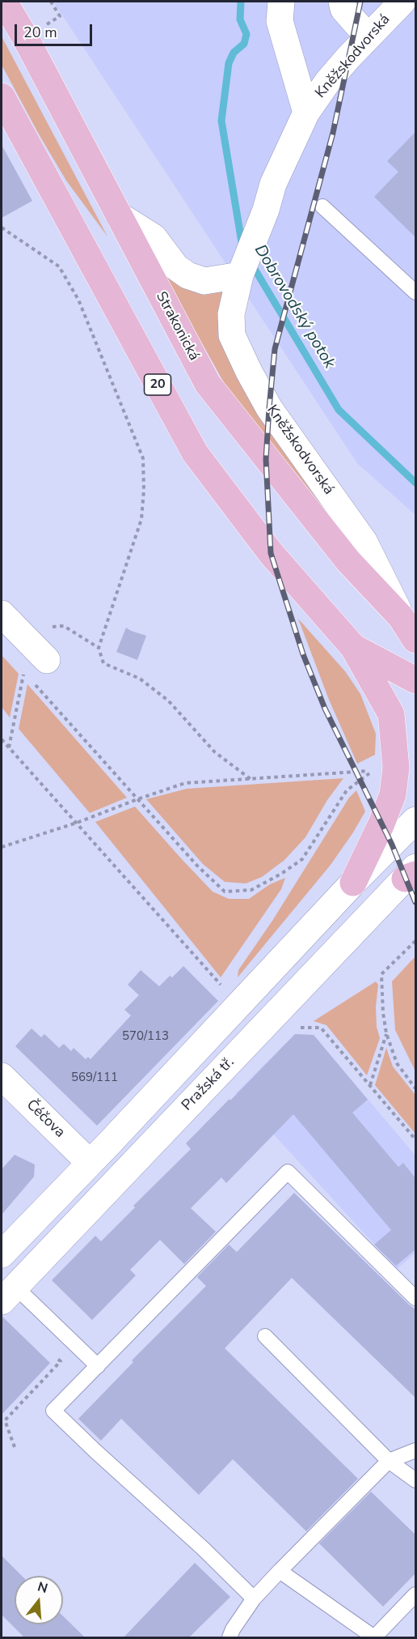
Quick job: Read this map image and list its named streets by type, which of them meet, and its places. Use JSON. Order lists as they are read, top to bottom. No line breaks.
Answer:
{"streets":{"main road":["Strakonická","20"],"street":["Kněžskodvorská","Pražská tř.","Čéčova"]},"crossings":[["Kněžskodvorská","Strakonická"]],"water":["Dobrovodský potok"],"house_numbers":["570/113","569/111"],"scale_bar":"20 m","north":"top"}
